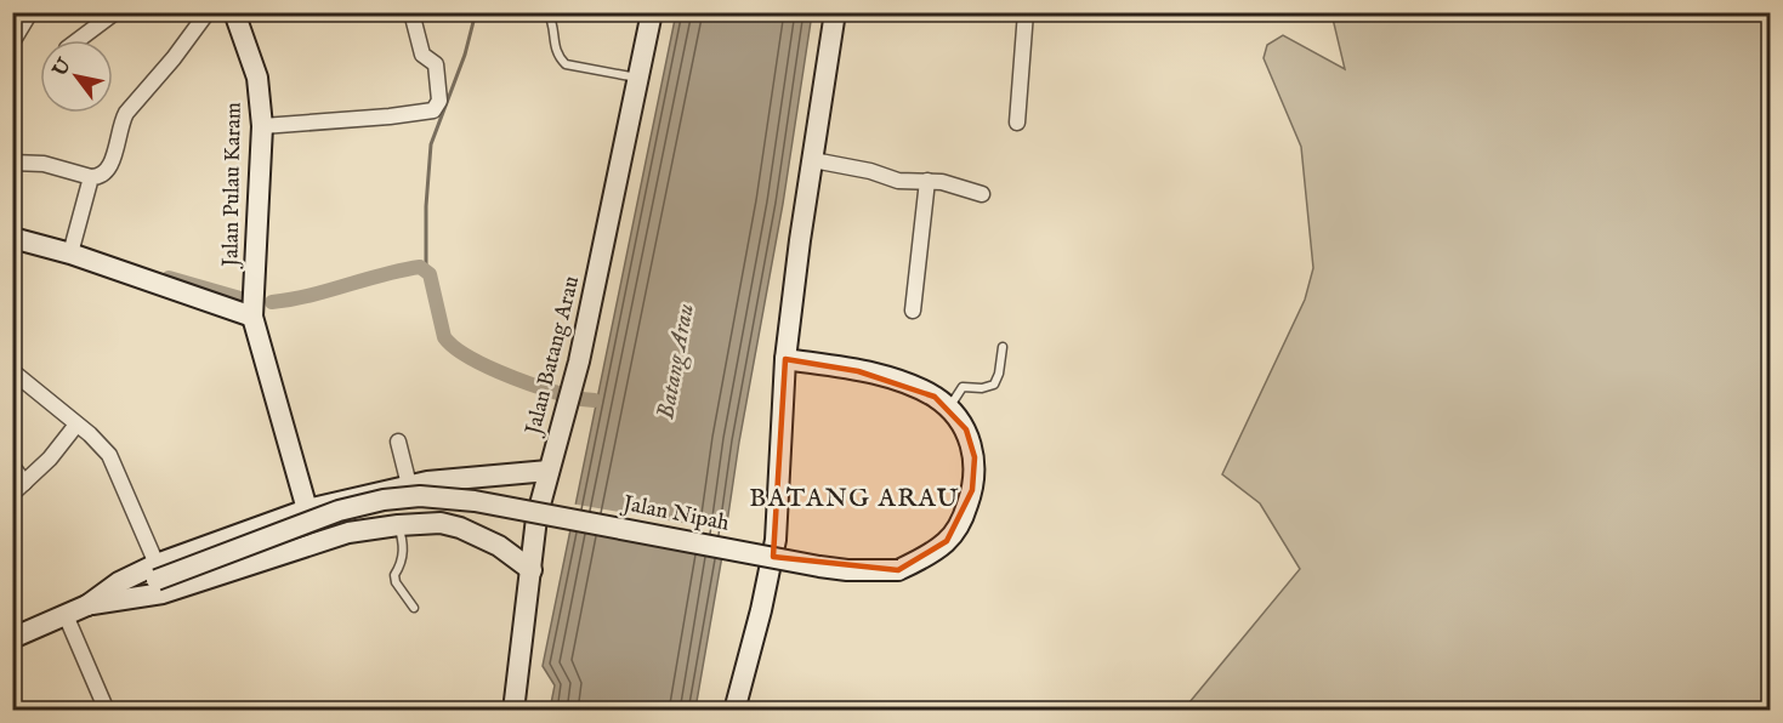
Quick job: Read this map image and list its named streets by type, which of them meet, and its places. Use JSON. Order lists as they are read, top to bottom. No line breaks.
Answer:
{"streets":{"street":["Jalan Pulau Karam","Jalan Batang Arau","Jalan Nipah"]},"crossings":[["Jalan Pulau Karam","Jalan Nipah"],["Jalan Batang Arau","Jalan Nipah"]],"districts":["BATANG ARAU"],"water":["Batang Arau"],"north":"top left"}
